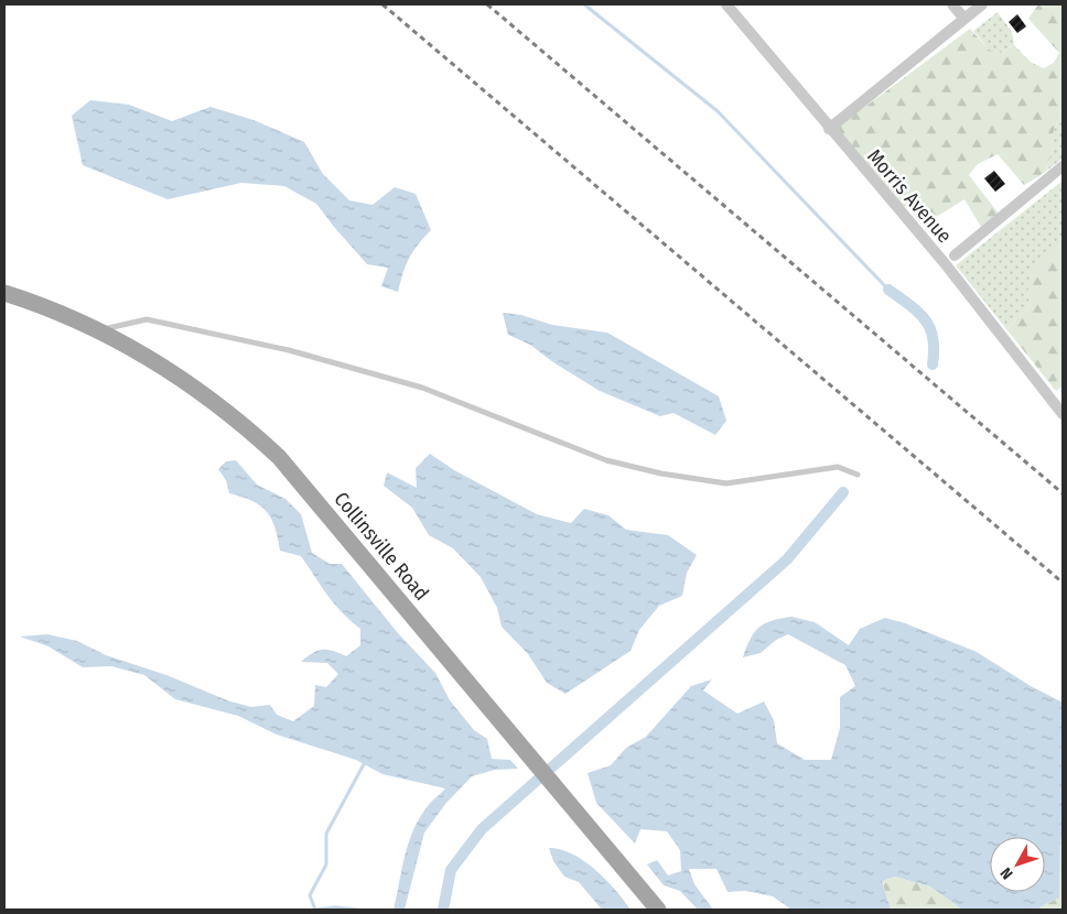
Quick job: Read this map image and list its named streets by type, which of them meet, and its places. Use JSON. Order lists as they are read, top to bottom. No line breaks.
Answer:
{"streets":{"main road":["Collinsville Road"],"street":["Morris Avenue"]},"north":"bottom left"}
